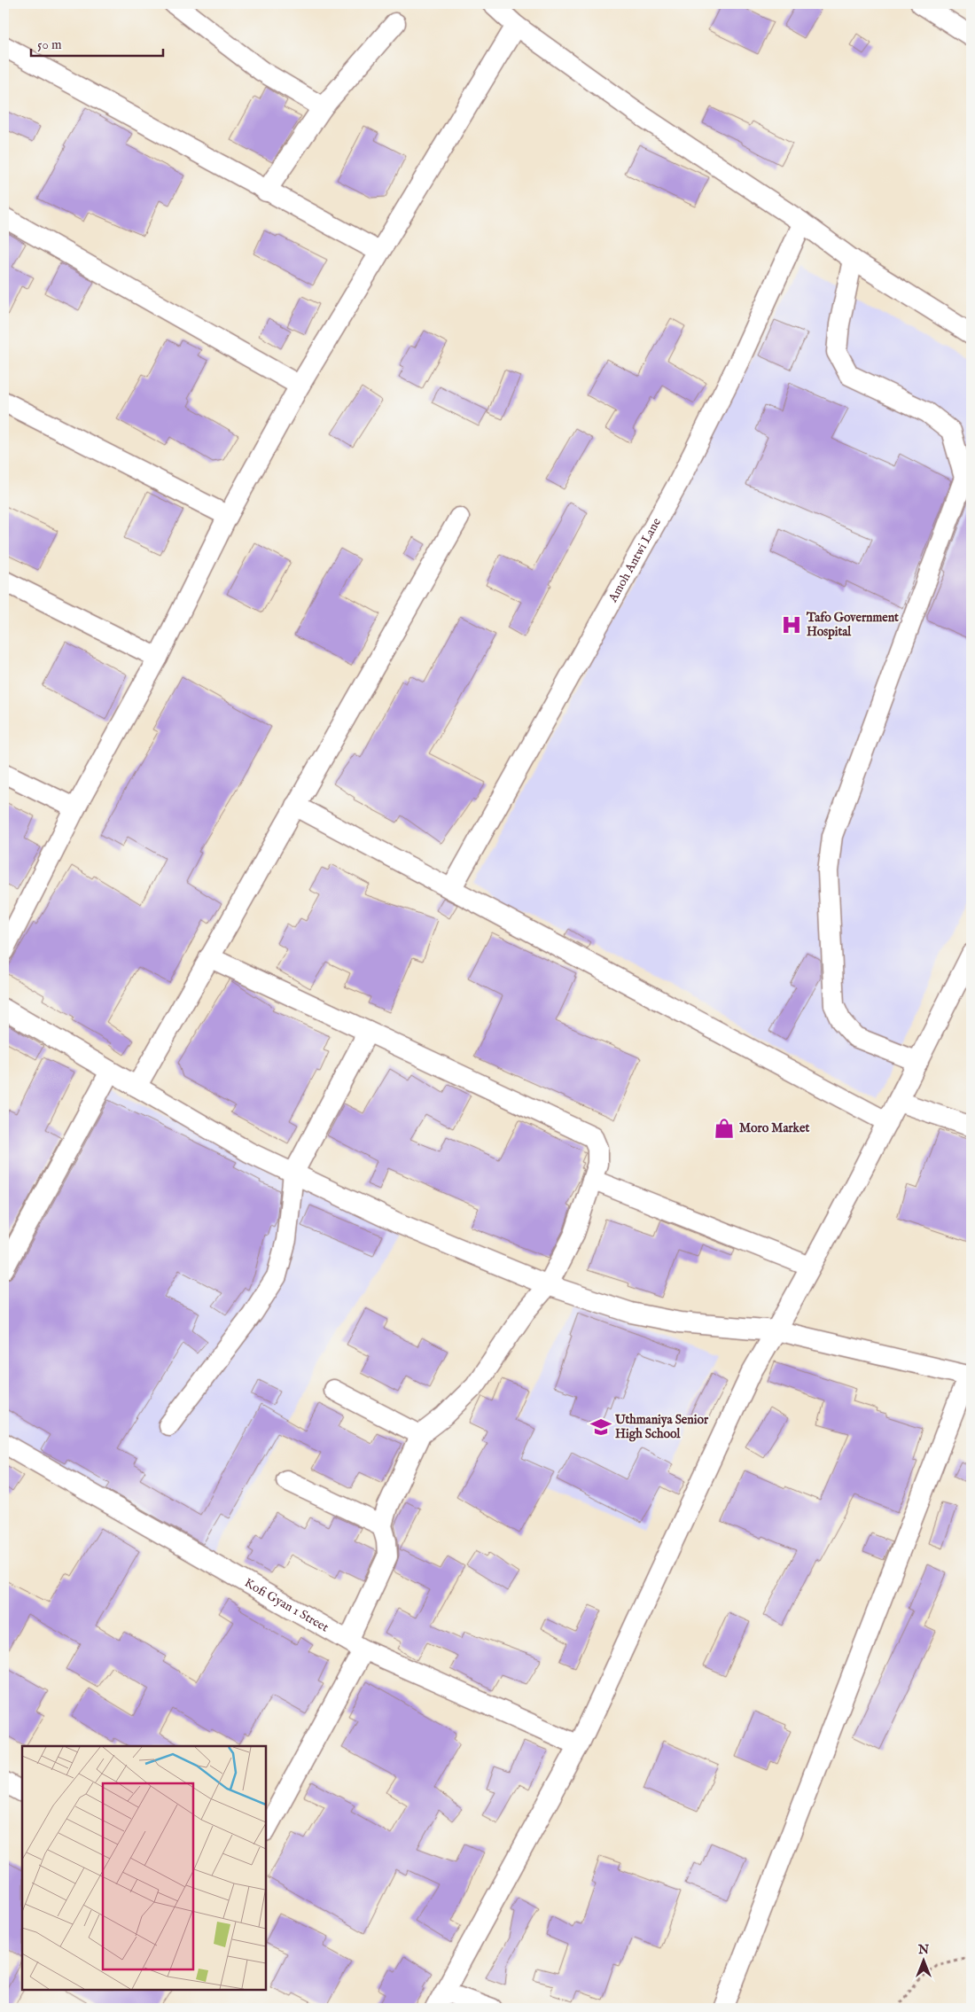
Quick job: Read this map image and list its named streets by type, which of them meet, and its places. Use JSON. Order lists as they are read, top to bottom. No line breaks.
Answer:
{"streets":{"street":["Amoh Antwi Lane","Kofi Gyan 1 Street"]},"places":{"hospital":["Tafo Government Hospital"],"shop":["Moro Market"],"school or university":["Uthmaniya Senior High School"]},"scale_bar":"50 m","north":"top"}
